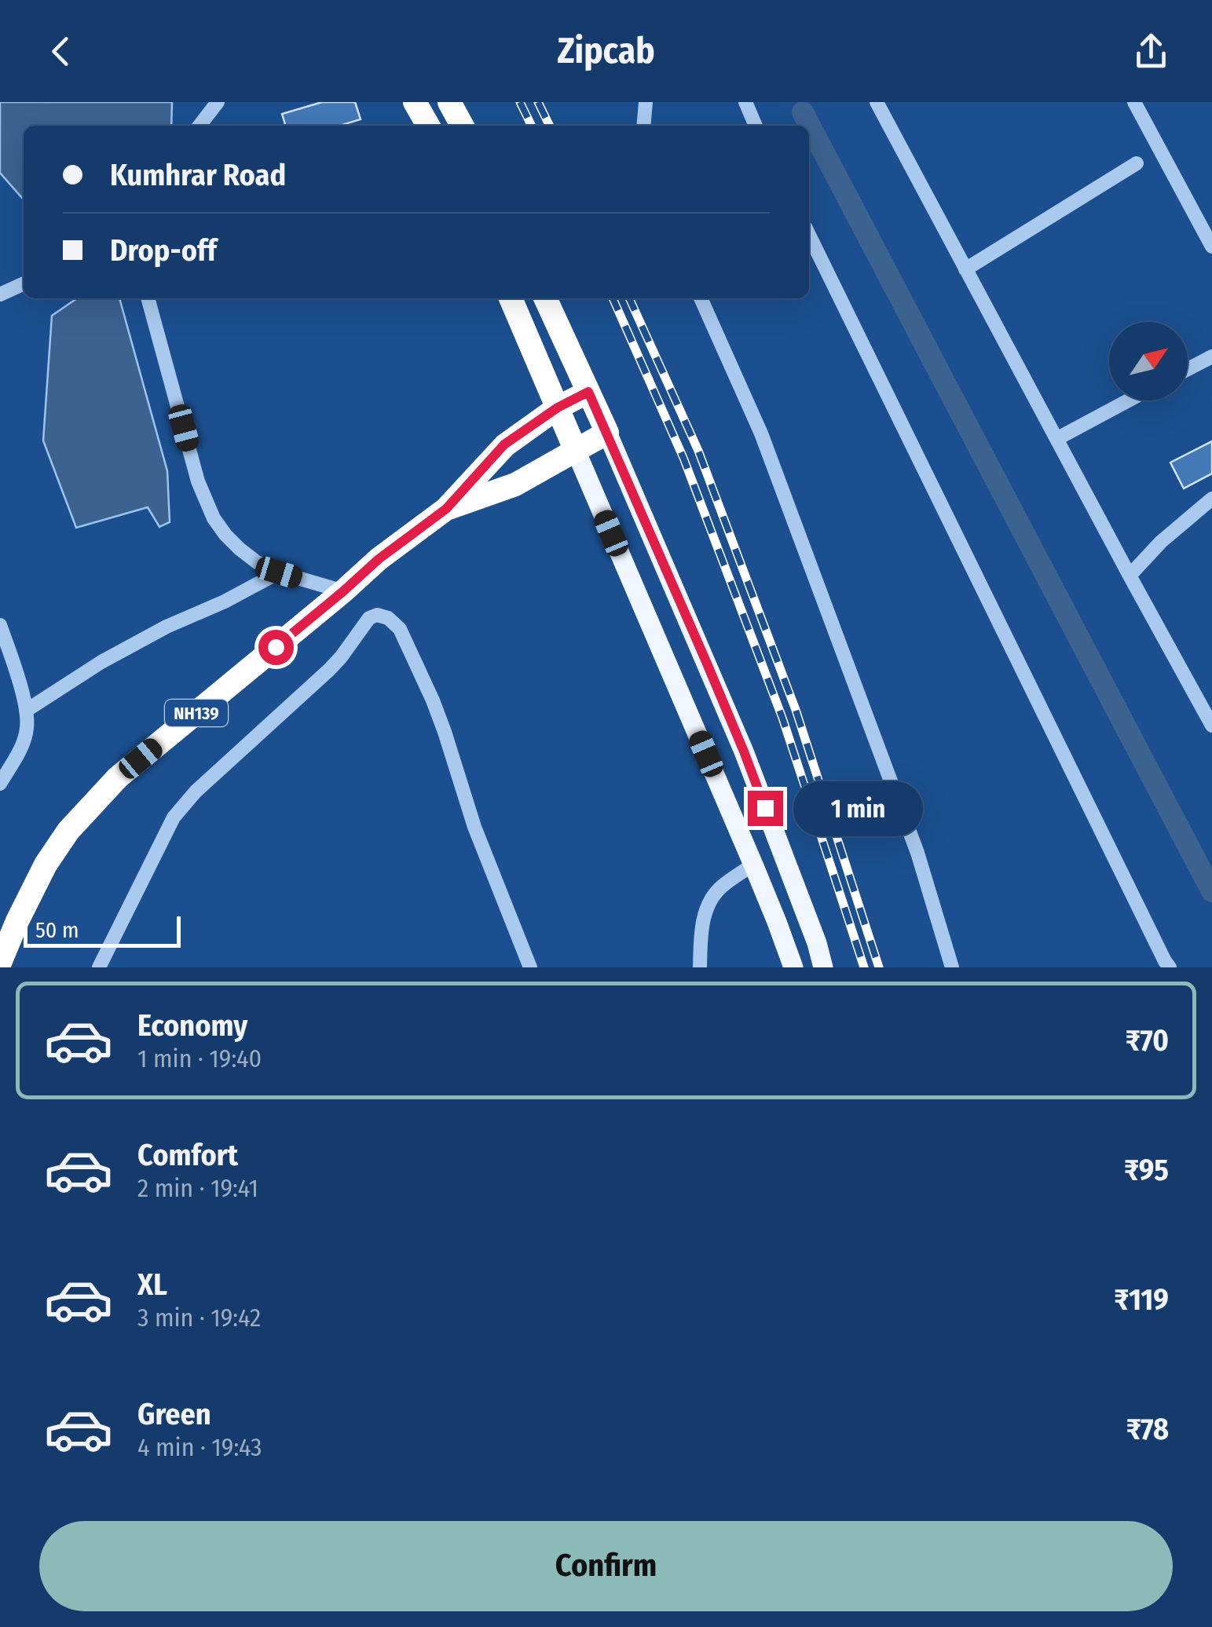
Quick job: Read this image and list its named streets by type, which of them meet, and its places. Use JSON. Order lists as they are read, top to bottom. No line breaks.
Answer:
{"streets":{"highway":["NH139"]},"scale_bar":"50 m","north":"top right","page":{"header":"Zipcab","banner":["Kumhrar Road","Drop-off"],"bubble":"1 min","scale":"50 m","list":[{"name":"Economy","note":"1 min · 19:40","value":"₹70"},{"name":"Comfort","note":"2 min · 19:41","value":"₹95"},{"name":"XL","note":"3 min · 19:42","value":"₹119"},{"name":"Green","note":"4 min · 19:43","value":"₹78"}],"buttons":"Confirm"}}
